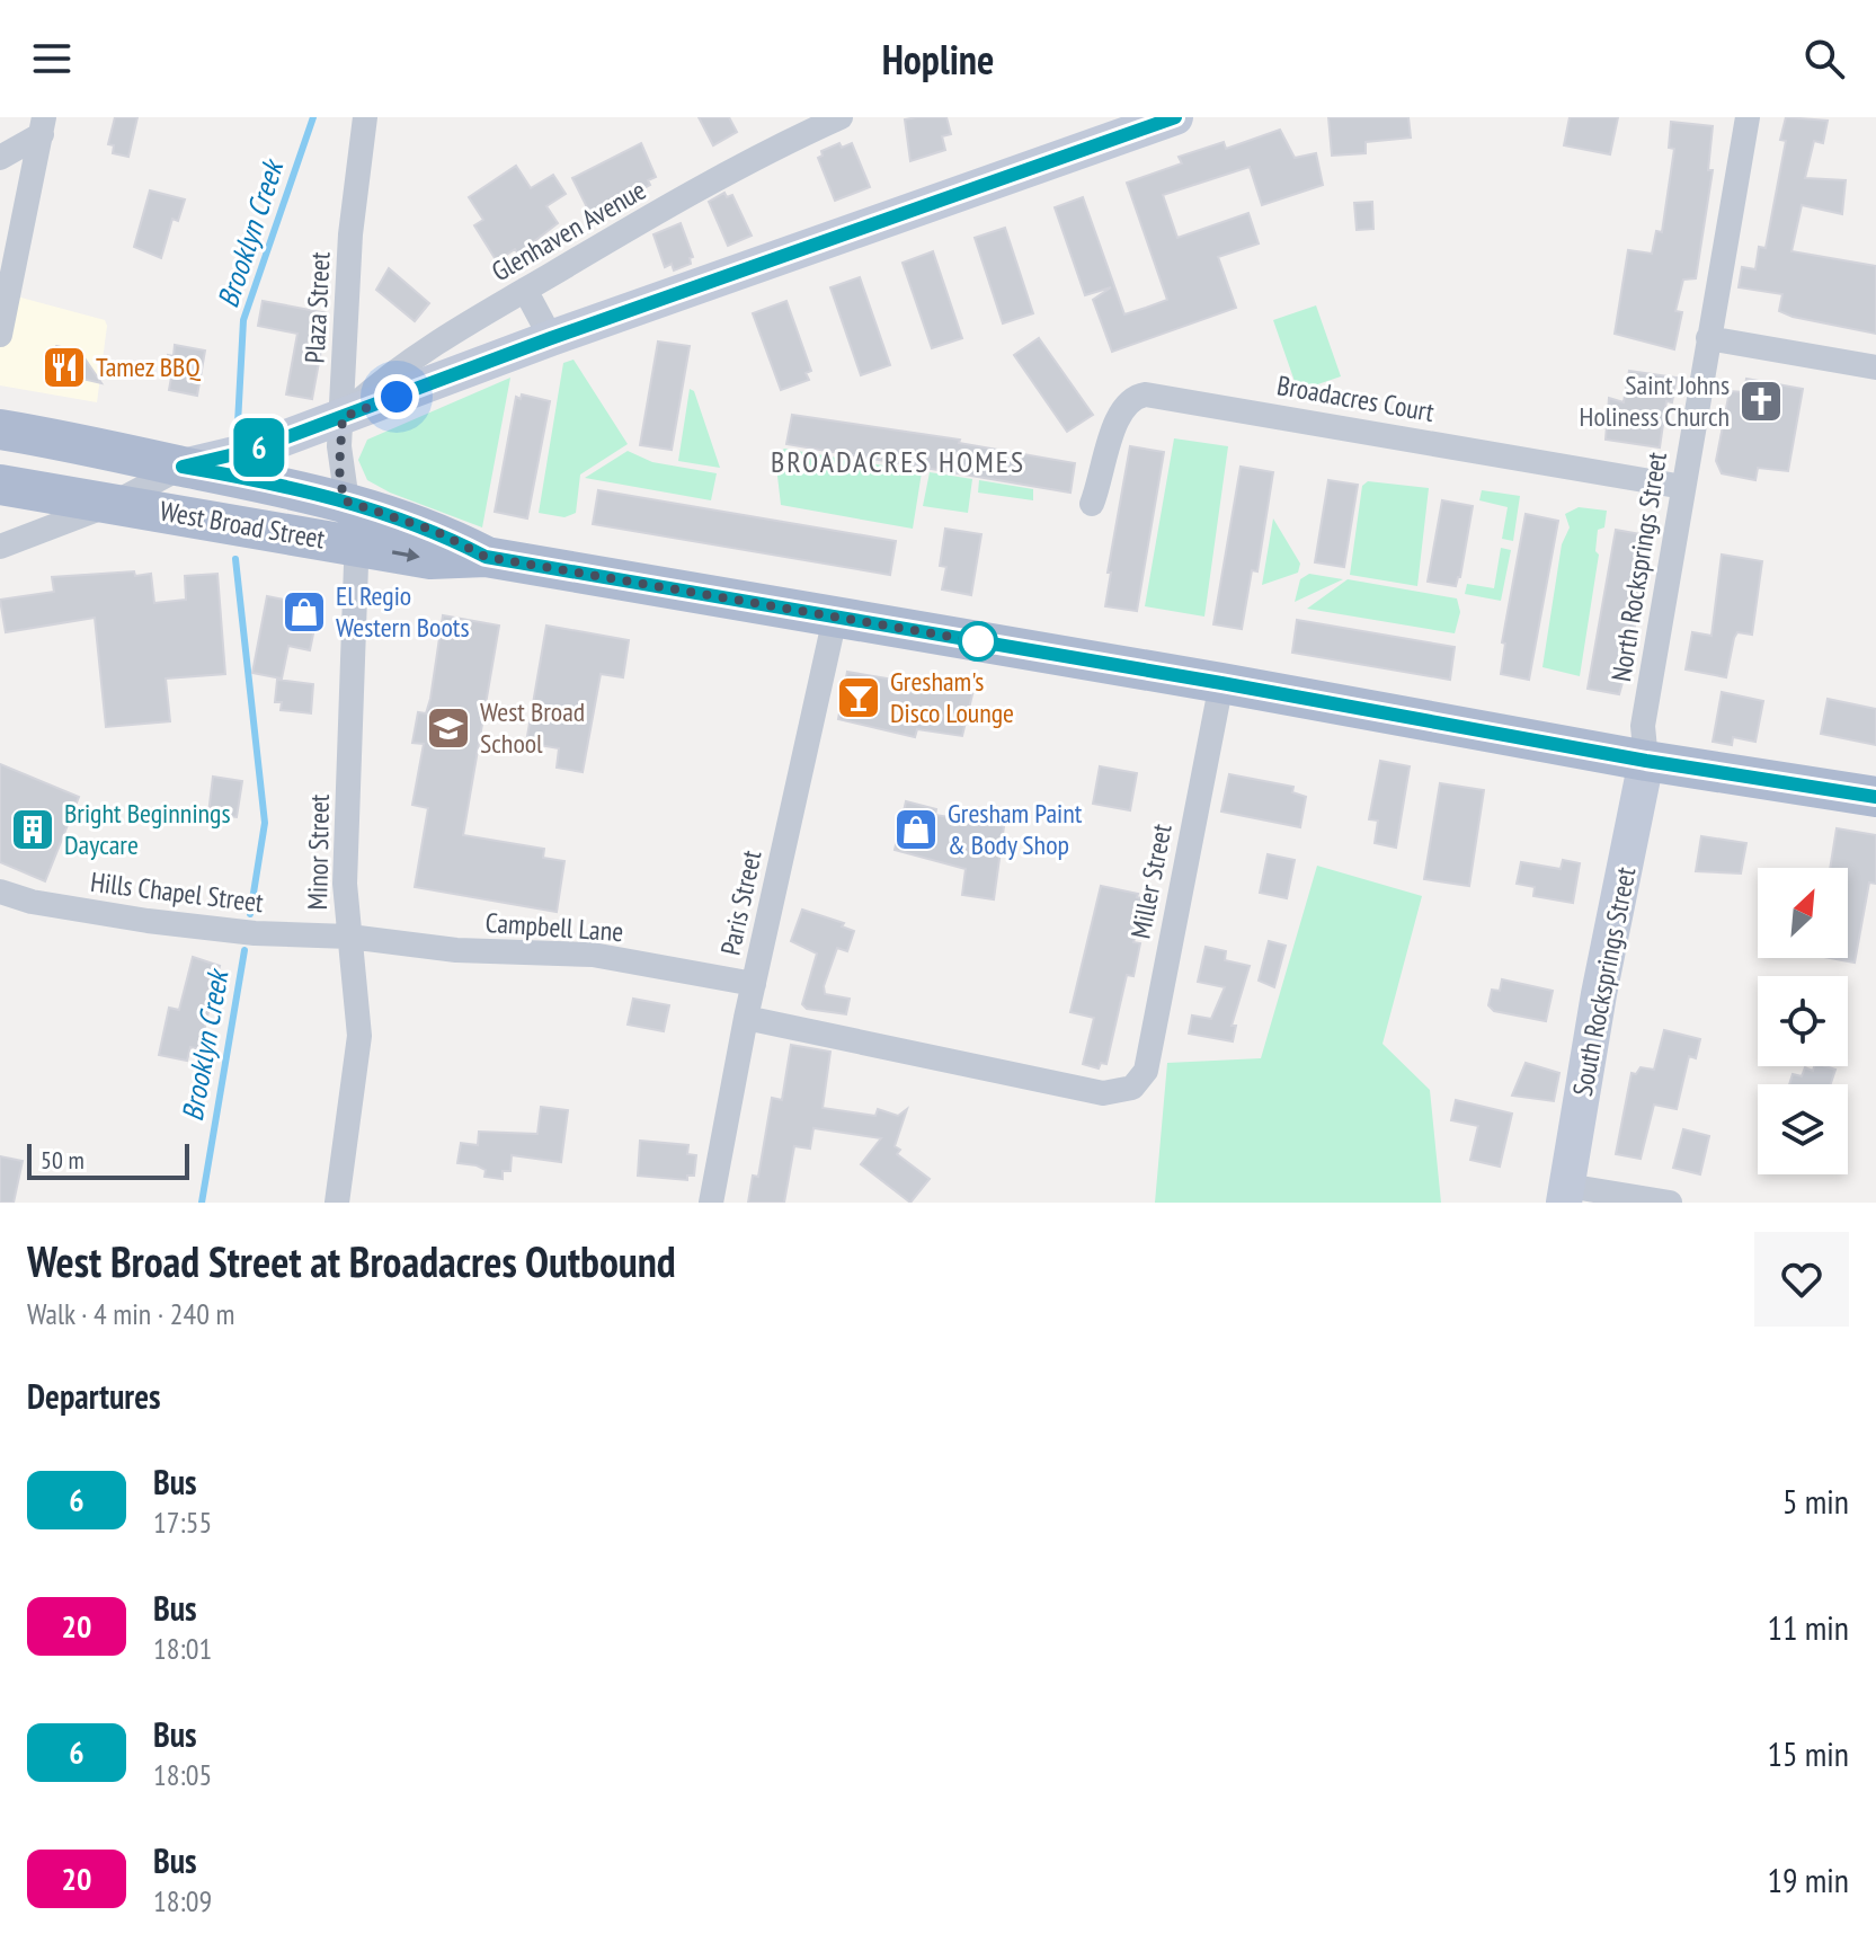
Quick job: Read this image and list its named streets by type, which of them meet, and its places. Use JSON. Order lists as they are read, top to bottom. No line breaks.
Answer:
{"streets":{"main road":["West Broad Street"],"street":["Glenhaven Avenue","Plaza Street","Broadacres Court","North Rocksprings Street","Minor Street","Miller Street","Hills Chapel Street","Paris Street","Campbell Lane","South Rocksprings Street"]},"crossings":[["Glenhaven Avenue","Plaza Street"],["Plaza Street","West Broad Street"],["Plaza Street","Minor Street"],["Broadacres Court","North Rocksprings Street"],["West Broad Street","North Rocksprings Street"],["West Broad Street","Minor Street"],["West Broad Street","Miller Street"],["West Broad Street","Paris Street"],["West Broad Street","South Rocksprings Street"],["North Rocksprings Street","South Rocksprings Street"],["Minor Street","Hills Chapel Street"],["Minor Street","Campbell Lane"],["Miller Street","Paris Street"],["Hills Chapel Street","Campbell Lane"],["Paris Street","Campbell Lane"]],"districts":["BROADACRES HOMES"],"water":["Brooklyn Creek"],"places":{"restaurant":["Tamez BBQ"],"church":["Saint Johns Holiness Church"],"shop":["El Regio Western Boots","Gresham Paint & Body Shop"],"bar":["Gresham's Disco Lounge"],"school or university":["West Broad School"],"building":["Bright Beginnings Daycare"]},"lines":["bus line 6"],"scale_bar":"50 m","north":"top right","page":{"header":"Hopline","on_map":"6","scale":"50 m","heading":[["West Broad Street at Broadacres Outbound","Walk · 4 min · 240 m"],"Departures"],"list":[{"mark":"6","name":"Bus","note":"17:55","value":"5 min"},{"mark":"20","name":"Bus","note":"18:01","value":"11 min"},{"mark":"6","name":"Bus","note":"18:05","value":"15 min"},{"mark":"20","name":"Bus","note":"18:09","value":"19 min"}]}}
